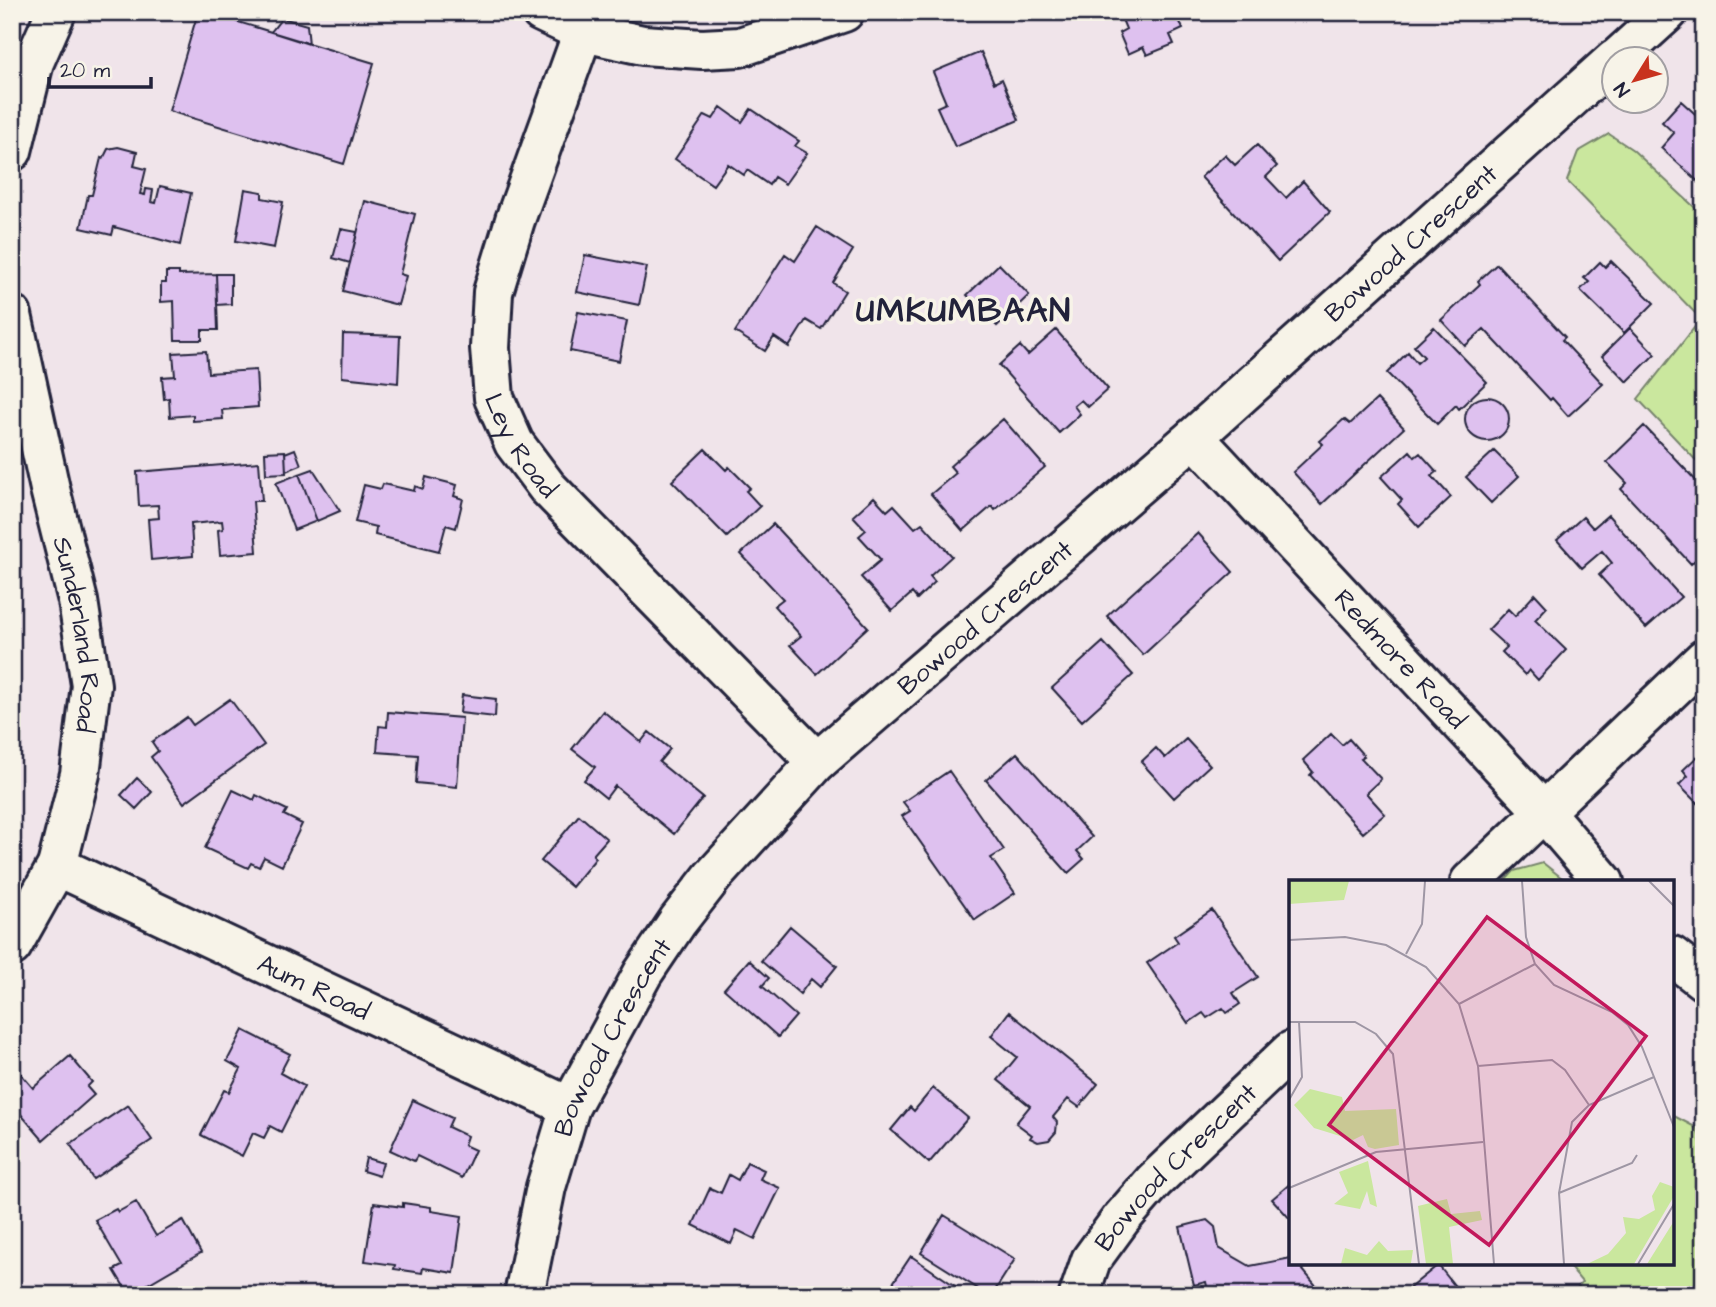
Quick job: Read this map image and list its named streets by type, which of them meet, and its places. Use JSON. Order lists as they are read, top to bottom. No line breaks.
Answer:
{"streets":{"street":["Bowood Crescent","Ley Road","Sunderland Road","Redmore Road","Aum Road"]},"crossings":[["Bowood Crescent","Ley Road"],["Bowood Crescent","Redmore Road"],["Bowood Crescent","Aum Road"],["Sunderland Road","Aum Road"]],"districts":["UMKUMBAAN"],"scale_bar":"20 m","north":"bottom left"}
